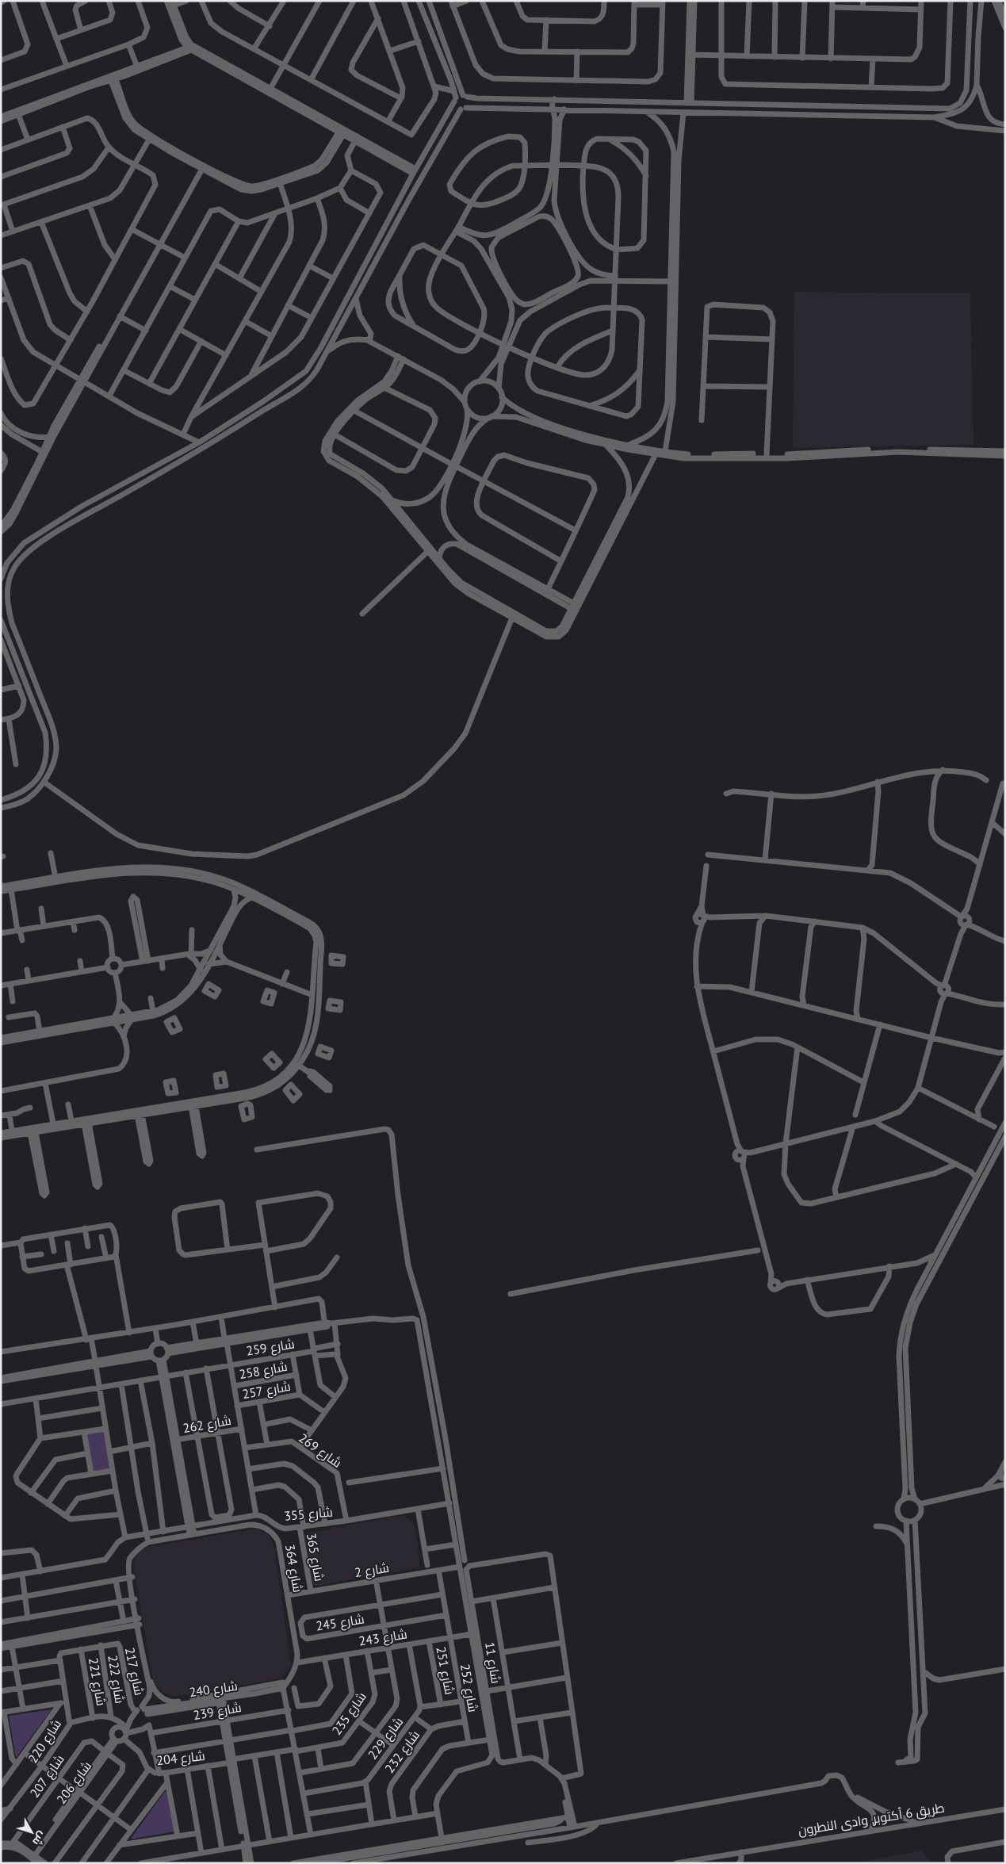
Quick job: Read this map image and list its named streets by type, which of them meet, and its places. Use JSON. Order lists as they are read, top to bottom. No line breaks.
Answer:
{"streets":{"street":["شارع 259","شارع 258","شارع 257","شارع 262","شارع 269","شارع 355","شارع 365","شارع 364","شارع 2","شارع 245","شارع 243","شارع 11","شارع 251","شارع 217","شارع 222","شارع 221","شارع 252","شارع 239","شارع 235","شارع 229","شارع 220","شارع 232","شارع 204","شارع 207","شارع 206","طريق 6 أكتوبر, وادى النطرون"]},"crossings":[["شارع 269","شارع 355"],["شارع 355","شارع 365"],["شارع 365","شارع 2"],["شارع 364","شارع 2"],["شارع 364","شارع 243"],["شارع 364","شارع 239"],["شارع 2","شارع 11"],["شارع 2","شارع 252"],["شارع 245","شارع 252"],["شارع 243","شارع 11"],["شارع 243","شارع 251"],["شارع 243","شارع 252"],["شارع 243","شارع 239"],["شارع 243","شارع 235"],["شارع 217","شارع 222"],["شارع 217","شارع 221"],["شارع 217","شارع 220"],["شارع 222","شارع 204"],["شارع 252","شارع 232"],["شارع 235","شارع 204"],["شارع 204","شارع 206"],["شارع 207","شارع 206"]],"north":"bottom right"}
